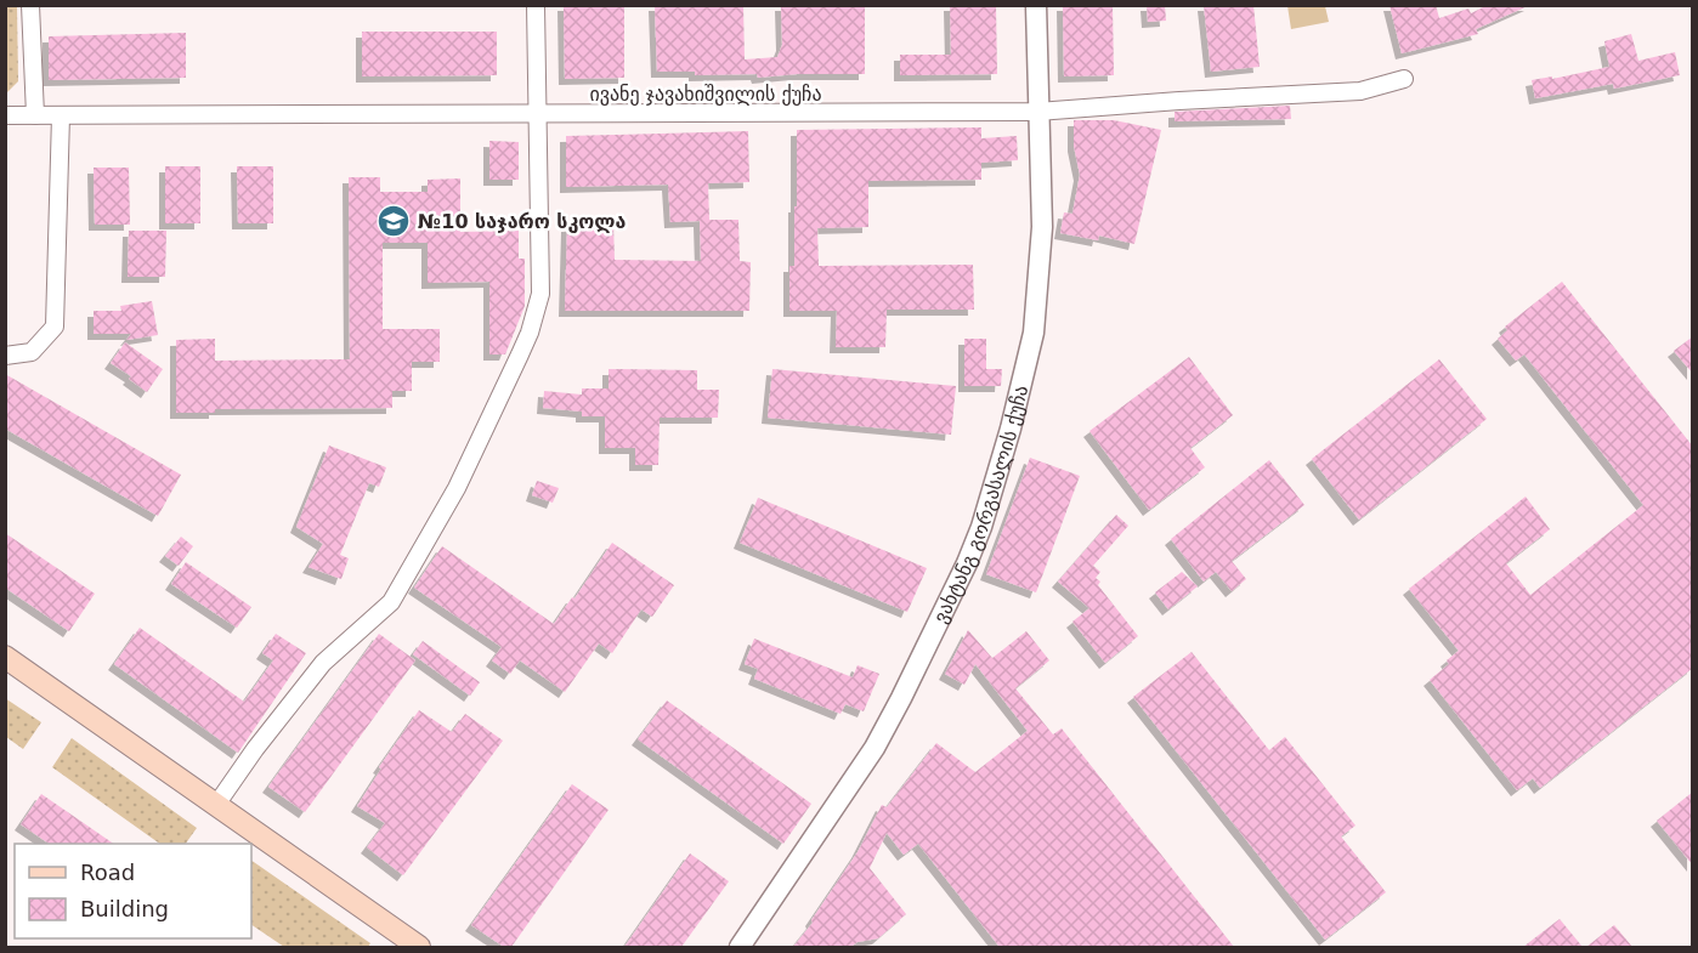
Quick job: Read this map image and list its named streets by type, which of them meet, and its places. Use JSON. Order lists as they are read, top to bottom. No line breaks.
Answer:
{"streets":{"street":["ივანე ჯავახიშვილის ქუჩა","ვახტანგ გორგასალის ქუჩა"]},"crossings":[["ივანე ჯავახიშვილის ქუჩა","ვახტანგ გორგასალის ქუჩა"]],"places":{"school or university":["№10 საჯარო სკოლა"]},"legend":["Road","Building"]}
